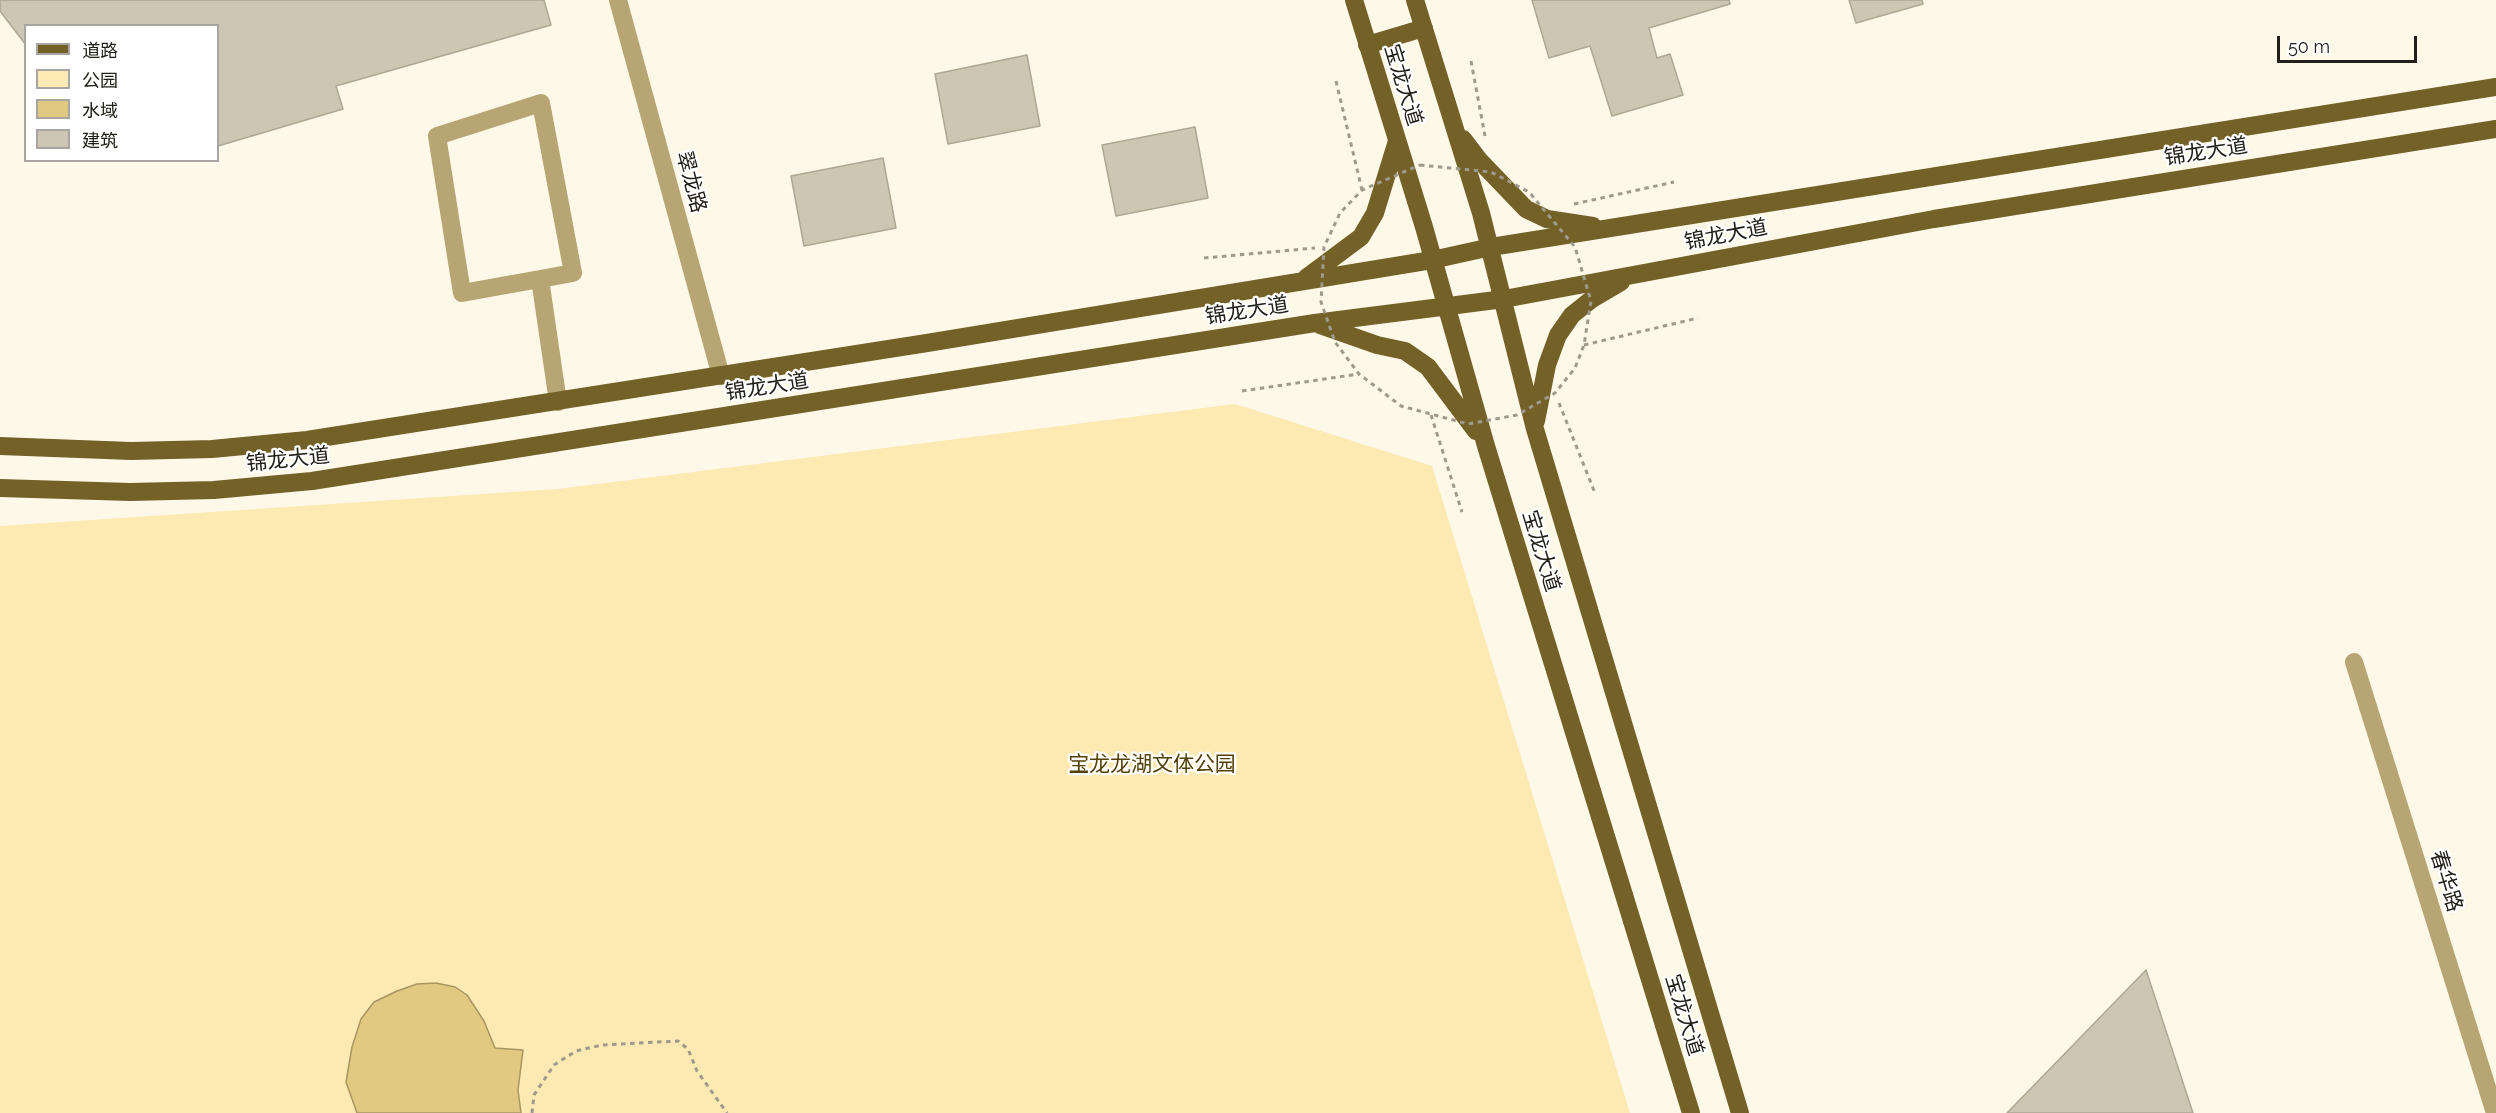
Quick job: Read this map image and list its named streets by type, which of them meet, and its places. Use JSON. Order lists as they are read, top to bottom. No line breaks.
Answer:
{"streets":{"main road":["宝龙大道","锦龙大道"],"street":["翠龙路","春华路"]},"crossings":[["宝龙大道","锦龙大道"],["锦龙大道","翠龙路"]],"parks":["宝龙龙湖文体公园"],"legend":["道路","公园","水域","建筑"],"scale_bar":"50 m"}
